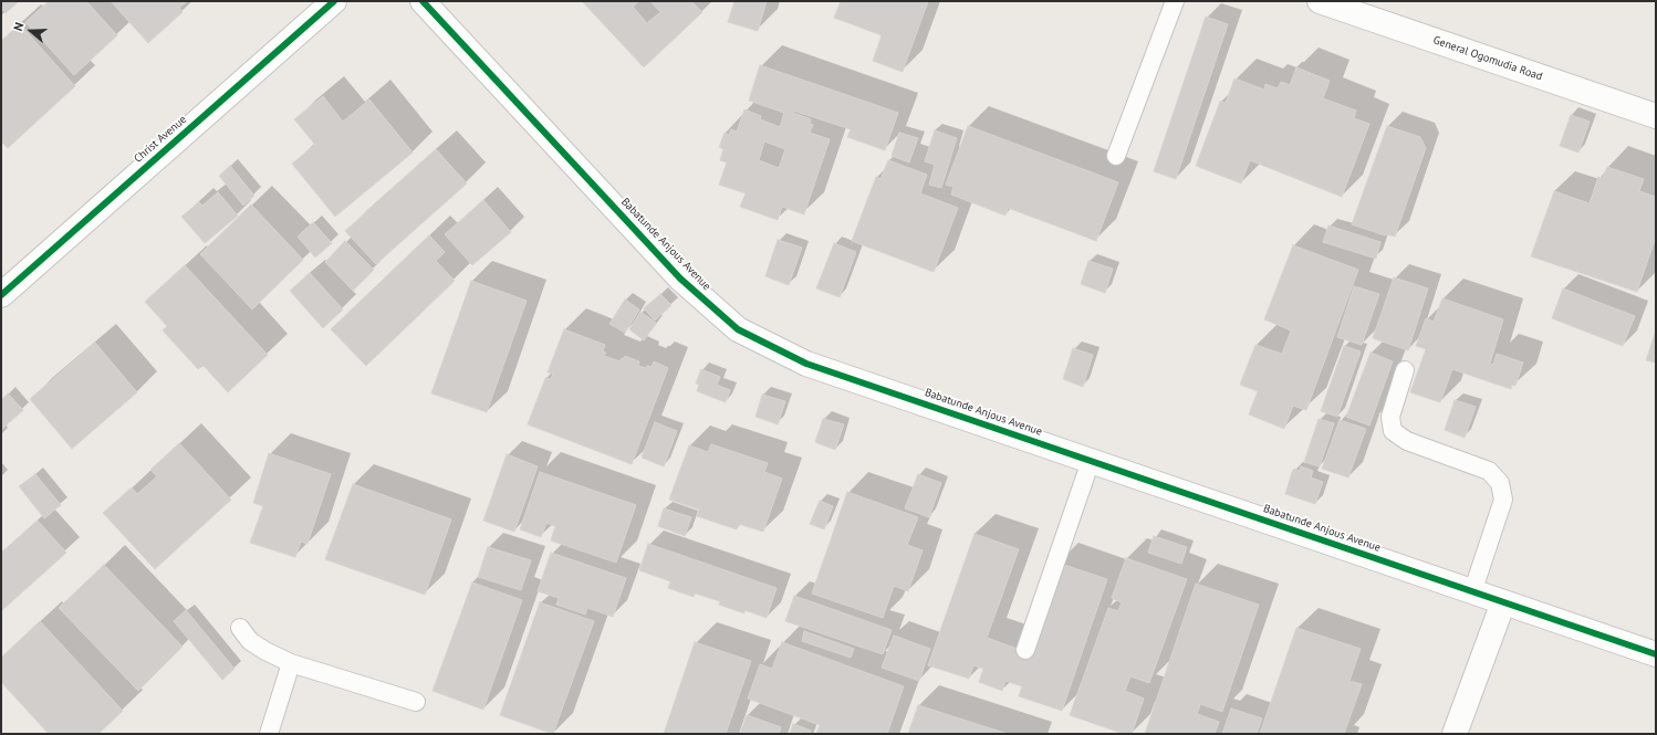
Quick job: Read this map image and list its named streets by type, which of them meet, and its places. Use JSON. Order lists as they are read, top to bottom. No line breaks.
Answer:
{"streets":{"street":["General Ogomudia Road","Christ Avenue","Babatunde Anjous Avenue"]},"north":"left"}
